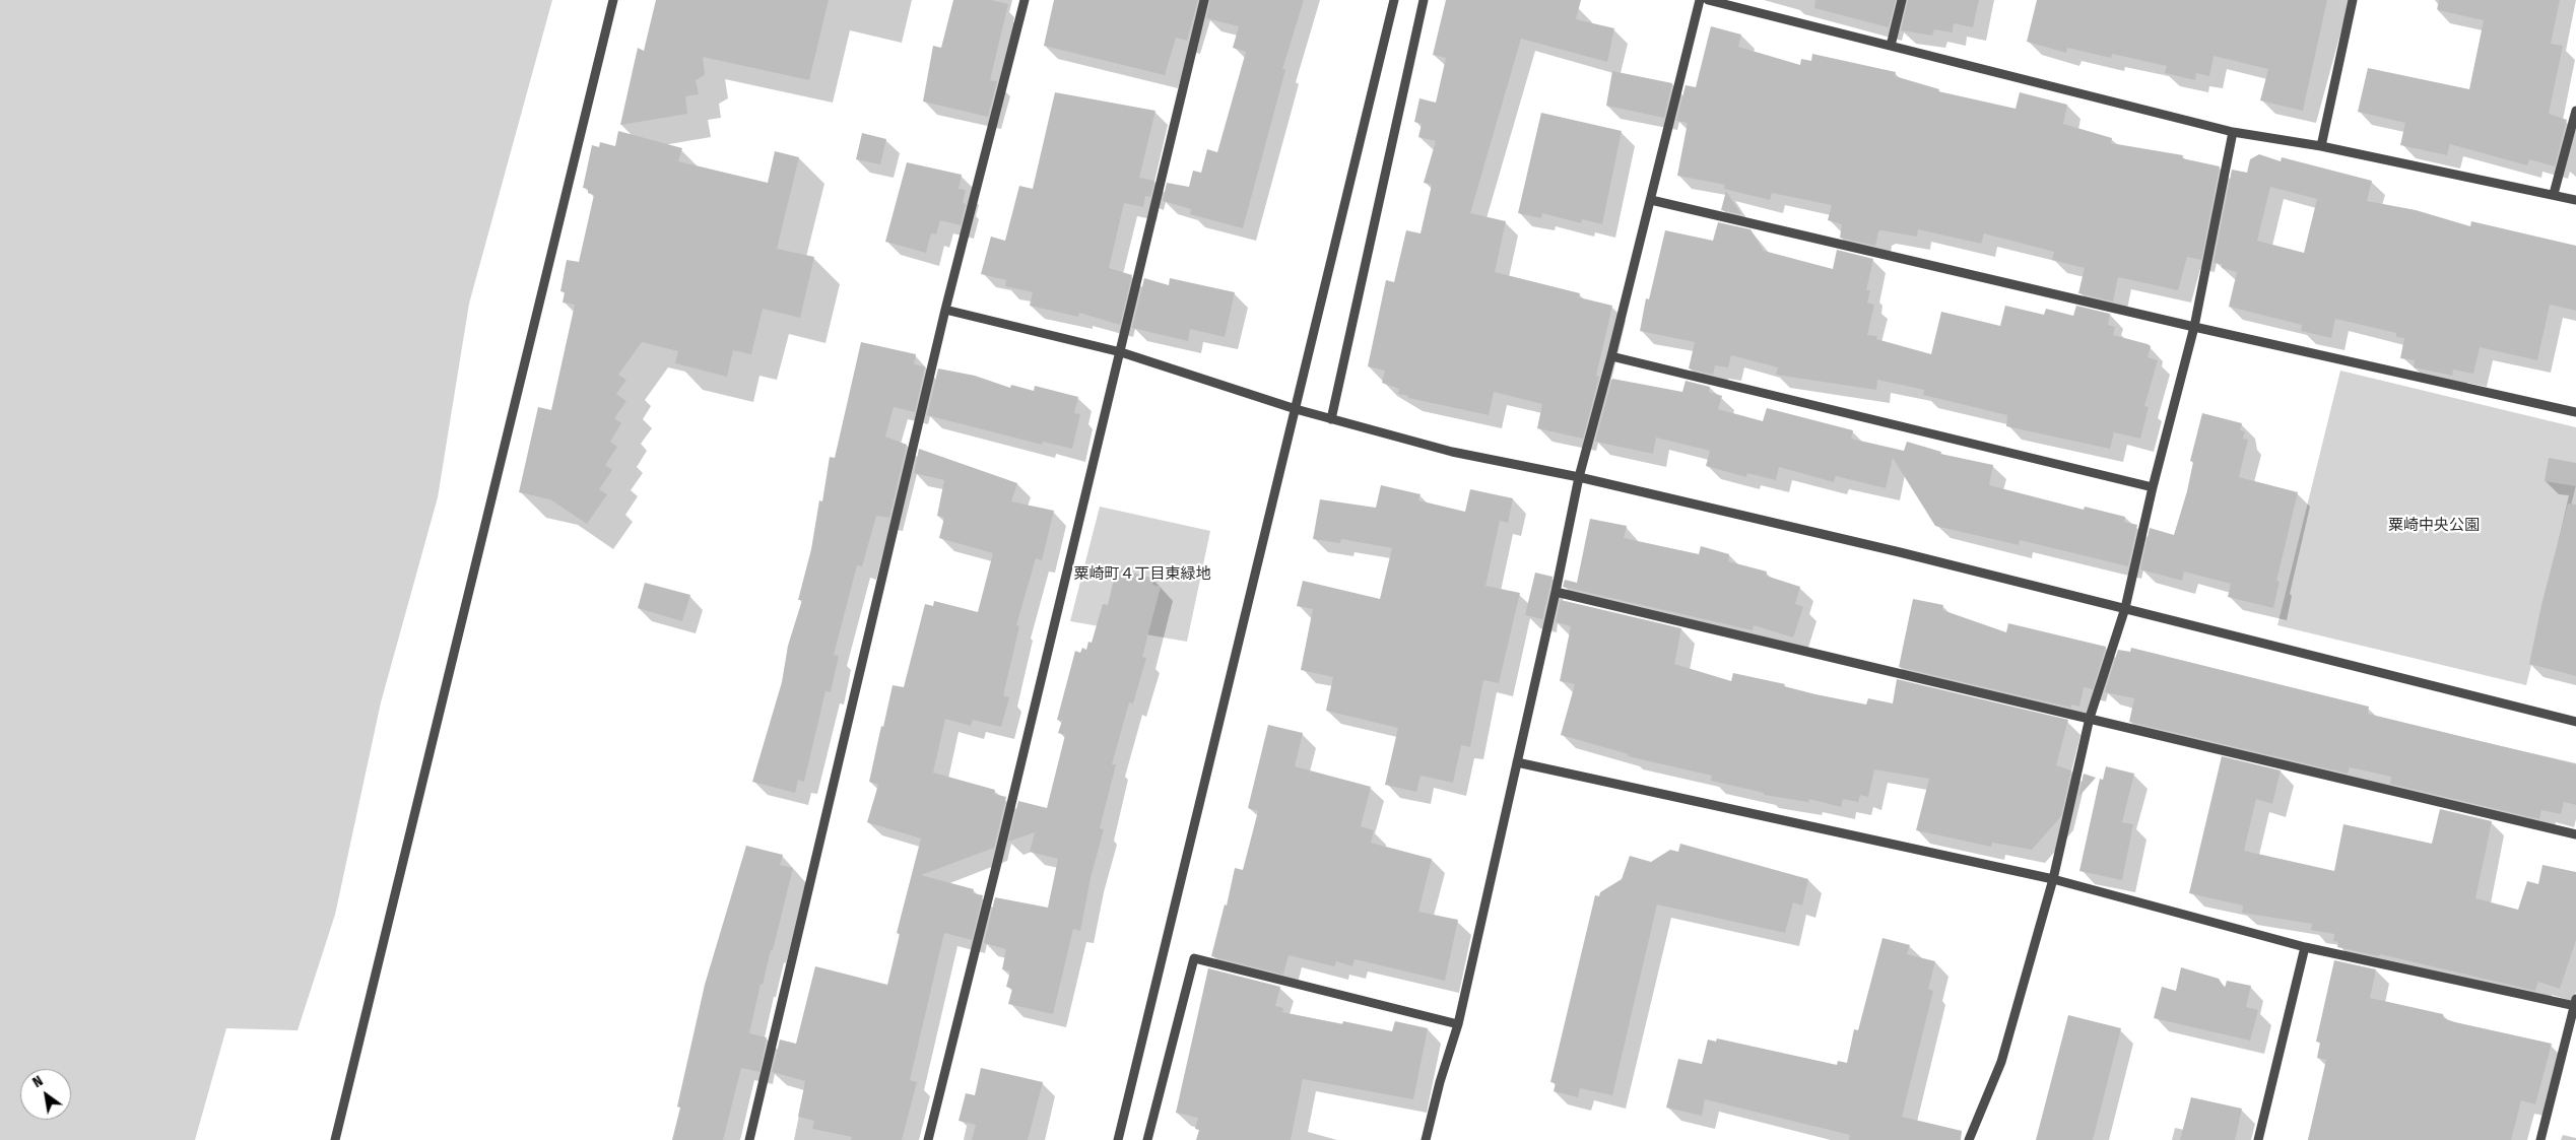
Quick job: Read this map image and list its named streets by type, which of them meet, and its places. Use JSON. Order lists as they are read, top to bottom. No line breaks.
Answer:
{"parks":["粟崎中央公園","粟崎町４丁目東緑地"],"north":"top left"}
